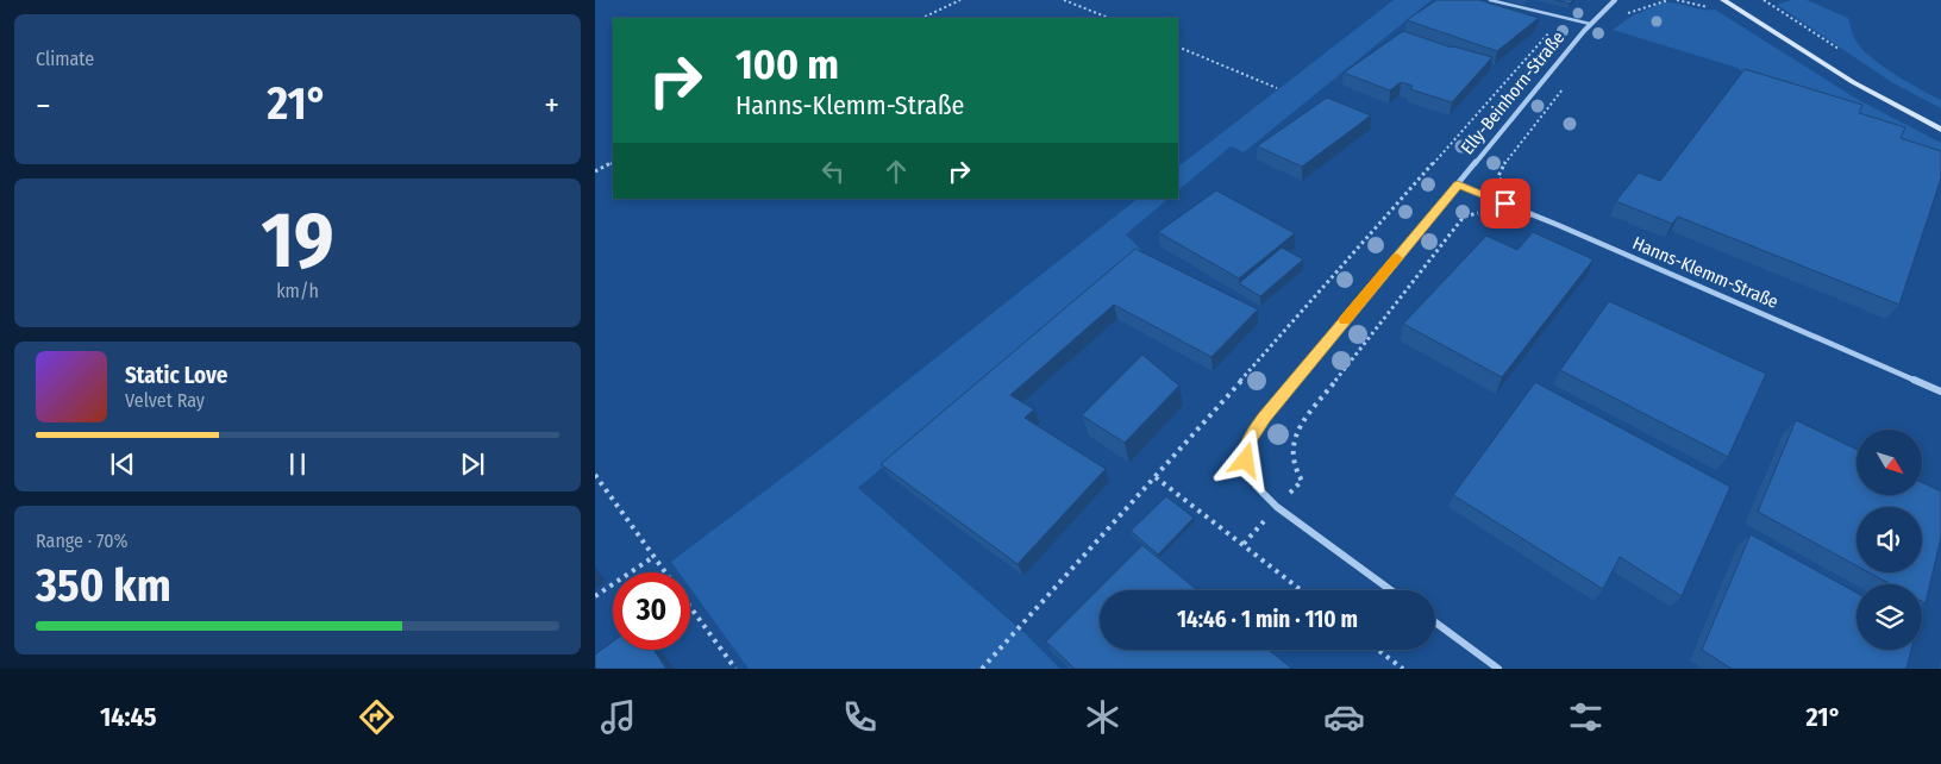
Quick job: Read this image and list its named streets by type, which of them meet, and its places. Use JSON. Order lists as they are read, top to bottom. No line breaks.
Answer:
{"streets":{"street":["Elly-Beinhorn-Straße","Hanns-Klemm-Straße"]},"crossings":[["Elly-Beinhorn-Straße","Hanns-Klemm-Straße"]],"north":"bottom right","page":{"tile":["Climate",["19","km/h"],["Range · 70%","350 km"]],"turn":["100 m","Hanns-Klemm-Straße"],"heat":["−","21°","+"],"song":["Static Love","Velvet Ray"],"limit":"30","trip":"14:46 · 1 min · 110 m","tabs":["14:45","21°"]}}
